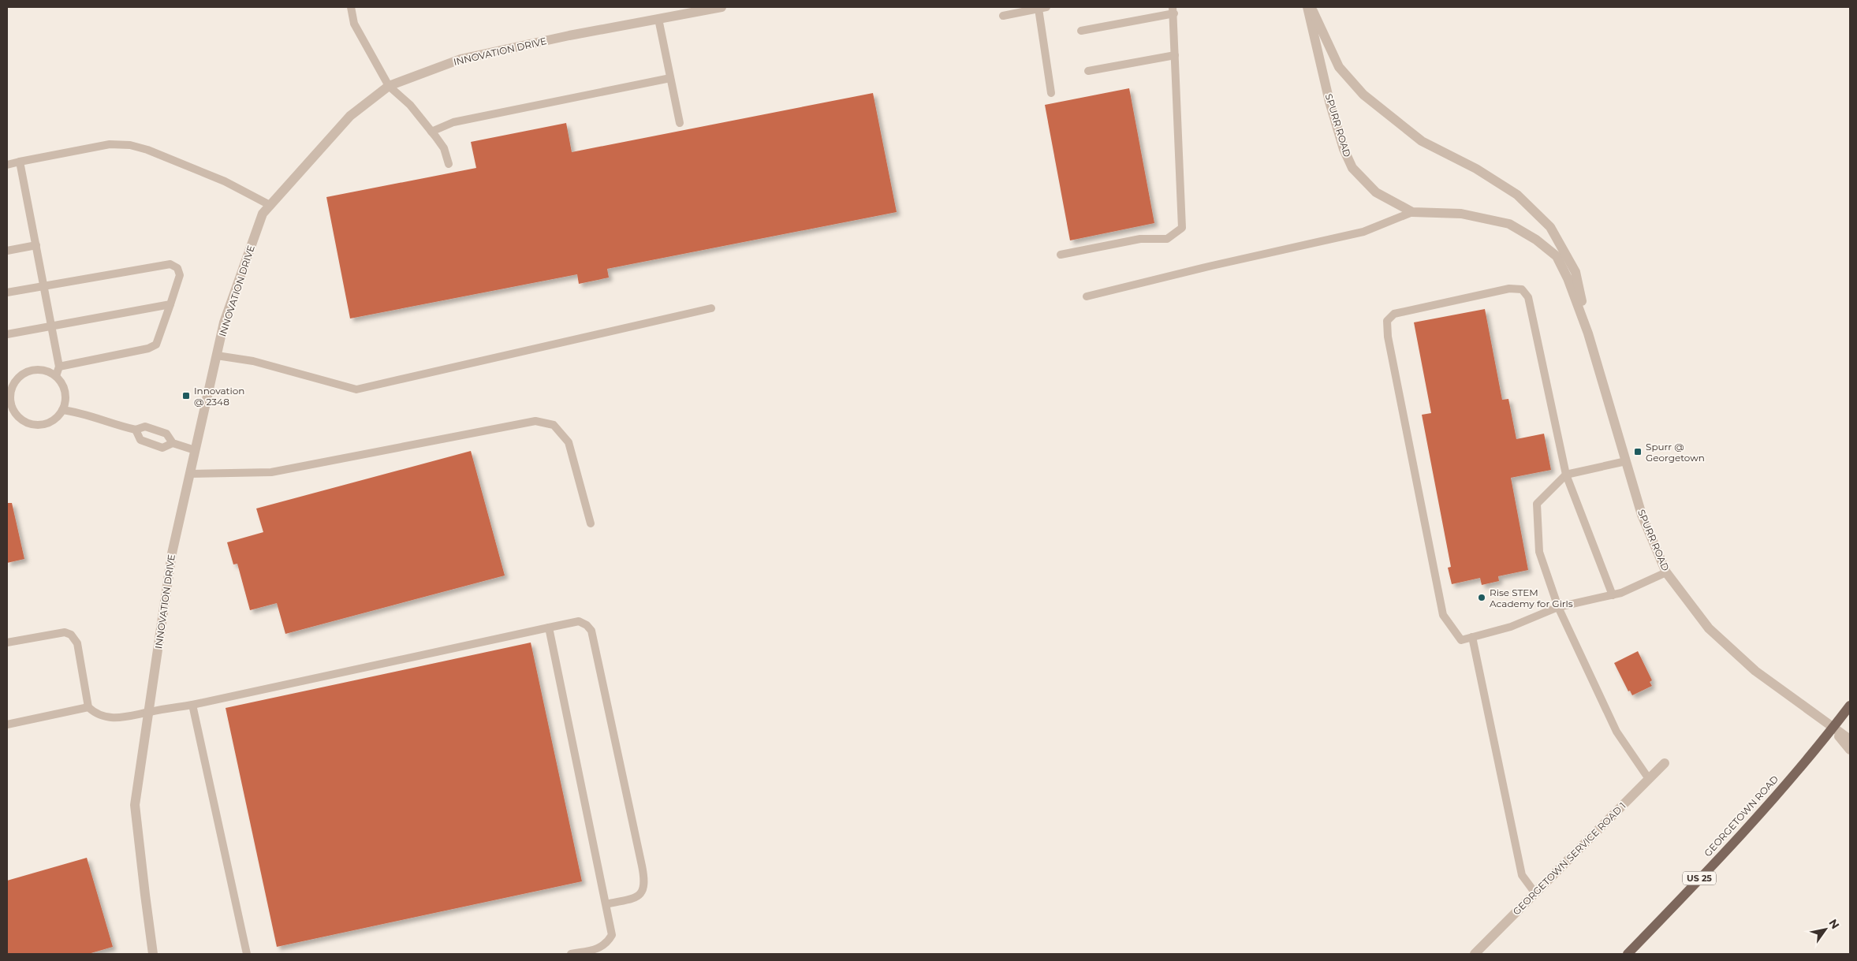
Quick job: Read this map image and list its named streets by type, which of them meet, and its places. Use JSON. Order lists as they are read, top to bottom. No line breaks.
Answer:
{"streets":{"main road":["GEORGETOWN ROAD","US 25"],"street":["INNOVATION DRIVE","SPURR ROAD","GEORGETOWN SERVICE ROAD 1"]},"crossings":[["SPURR ROAD","GEORGETOWN ROAD"]],"places":{"transit":["Innovation @ 2348","Spurr @ Georgetown"],"other":["Rise STEM Academy for Girls"]},"north":"top right"}
